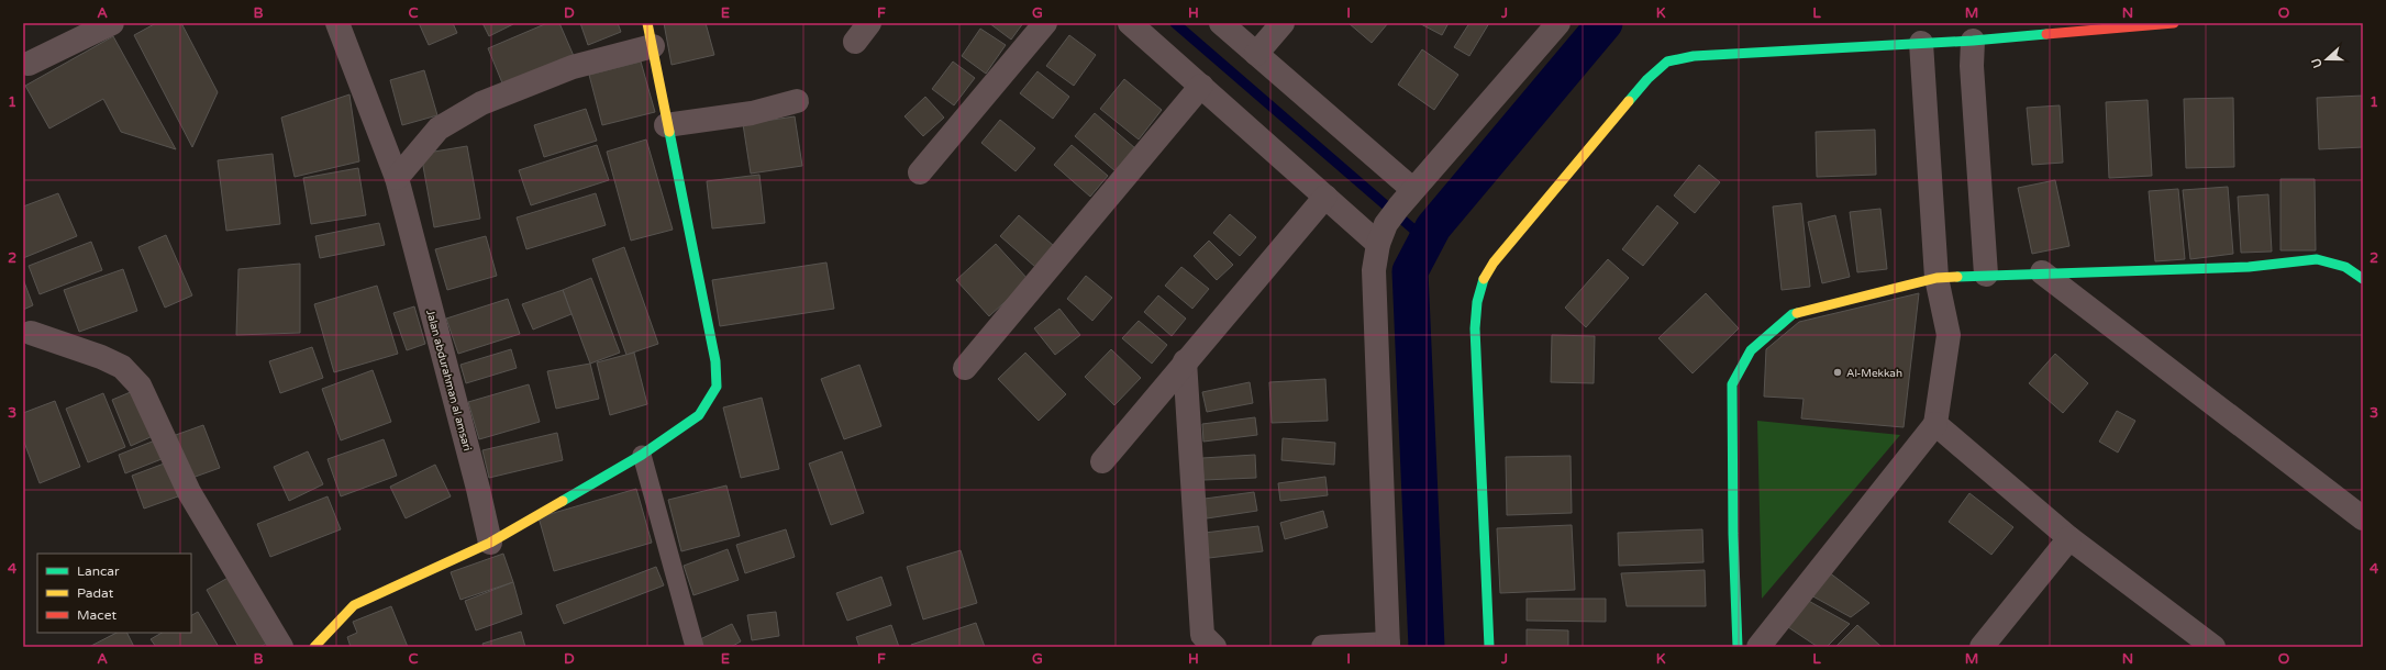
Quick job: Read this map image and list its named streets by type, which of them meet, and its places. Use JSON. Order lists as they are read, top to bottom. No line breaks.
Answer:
{"streets":{"street":["Jalan abdurahman al amsari"]},"places":["Al-Mekkah"],"legend":["Lancar","Padat","Macet"],"north":"left","grid":{"columns":["A","B","C","D","E","F","G","H","I","J","K","L","M","N","O"],"rows":["1","2","3","4"]}}
